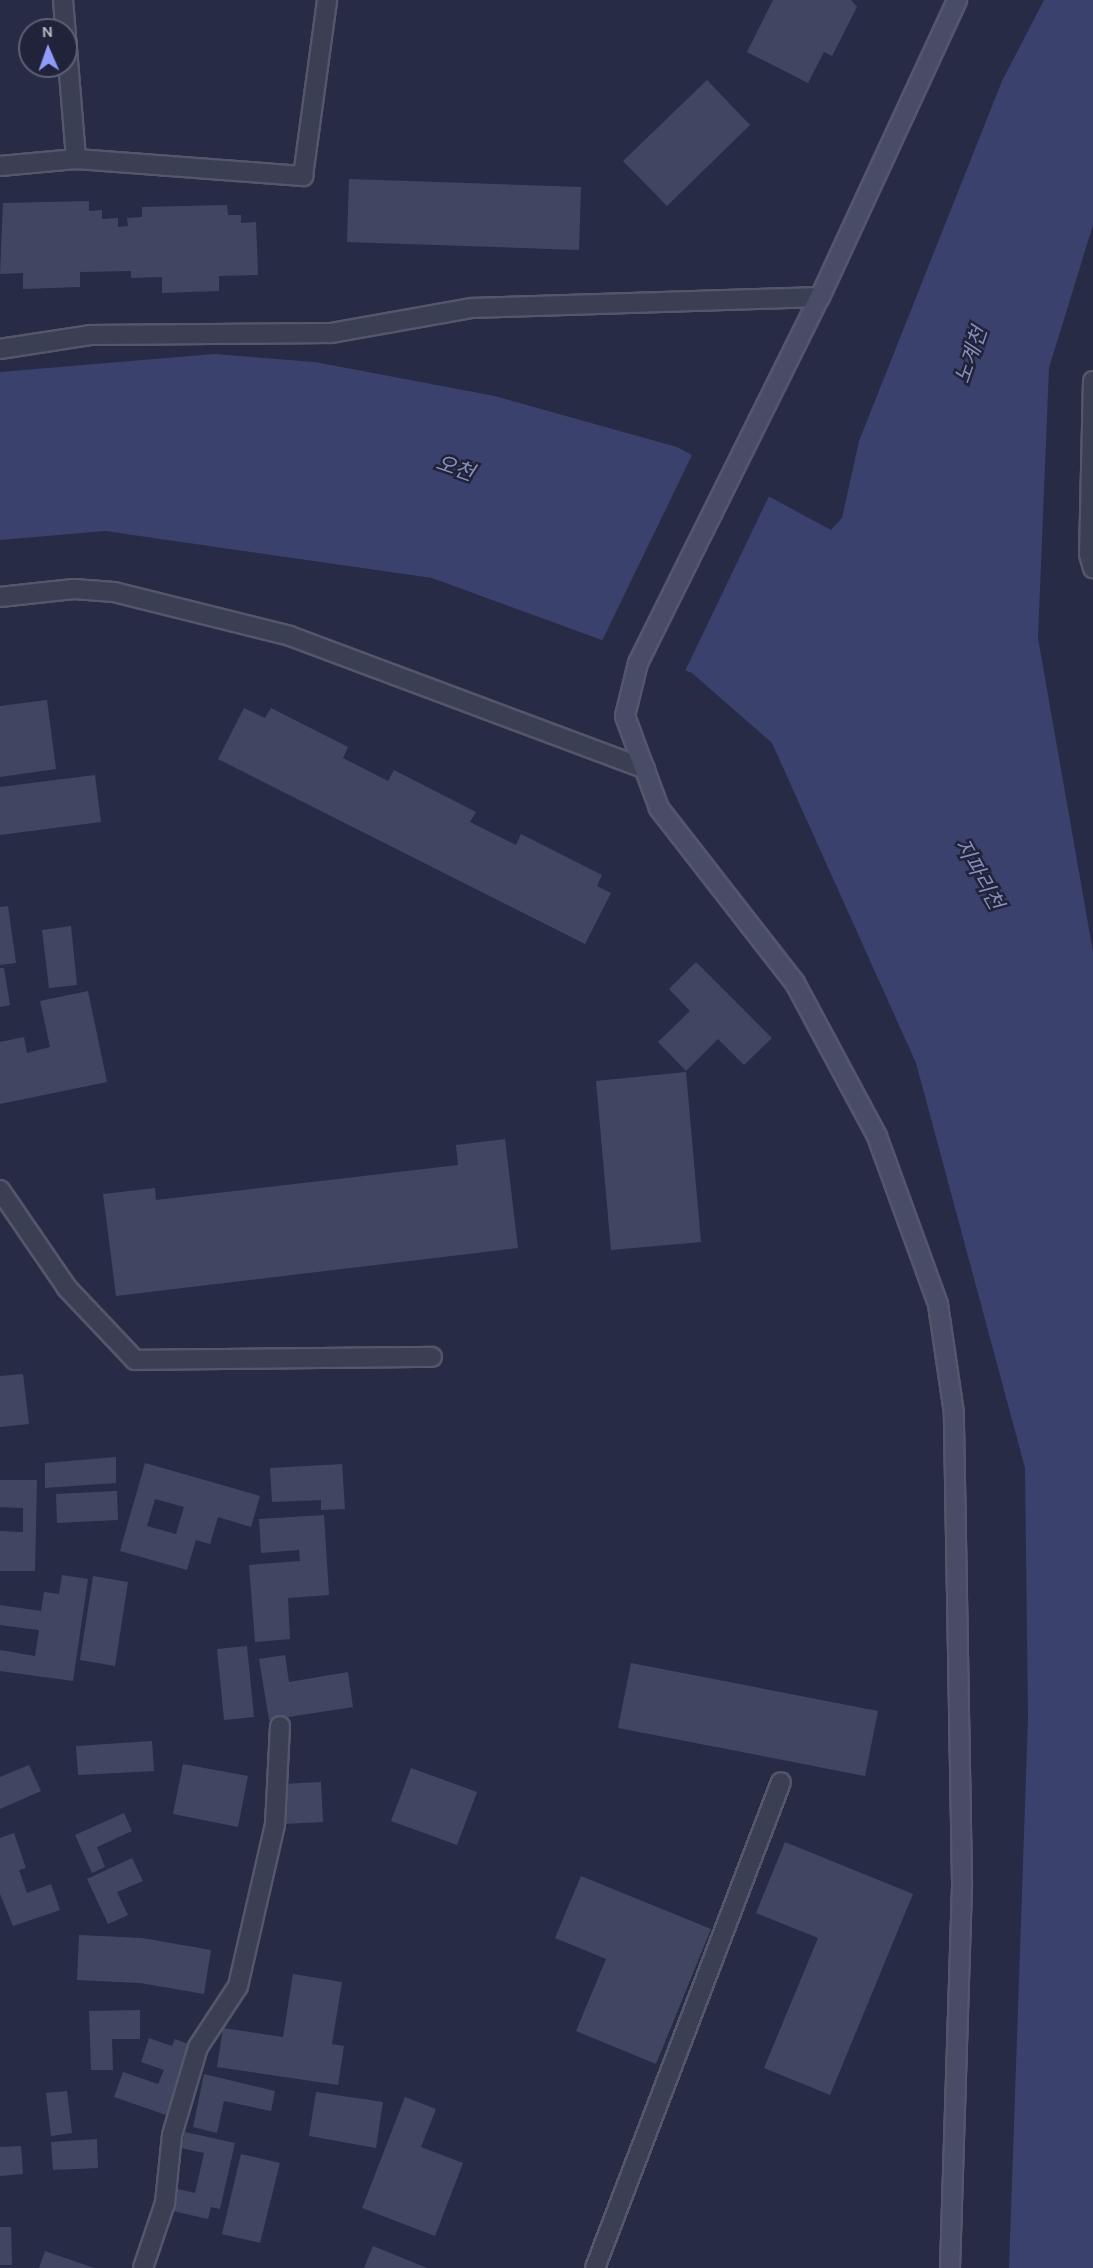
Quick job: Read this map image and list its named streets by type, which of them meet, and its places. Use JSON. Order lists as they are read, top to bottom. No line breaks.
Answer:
{"water":["노계천","오천","지파리천"],"north":"top"}
